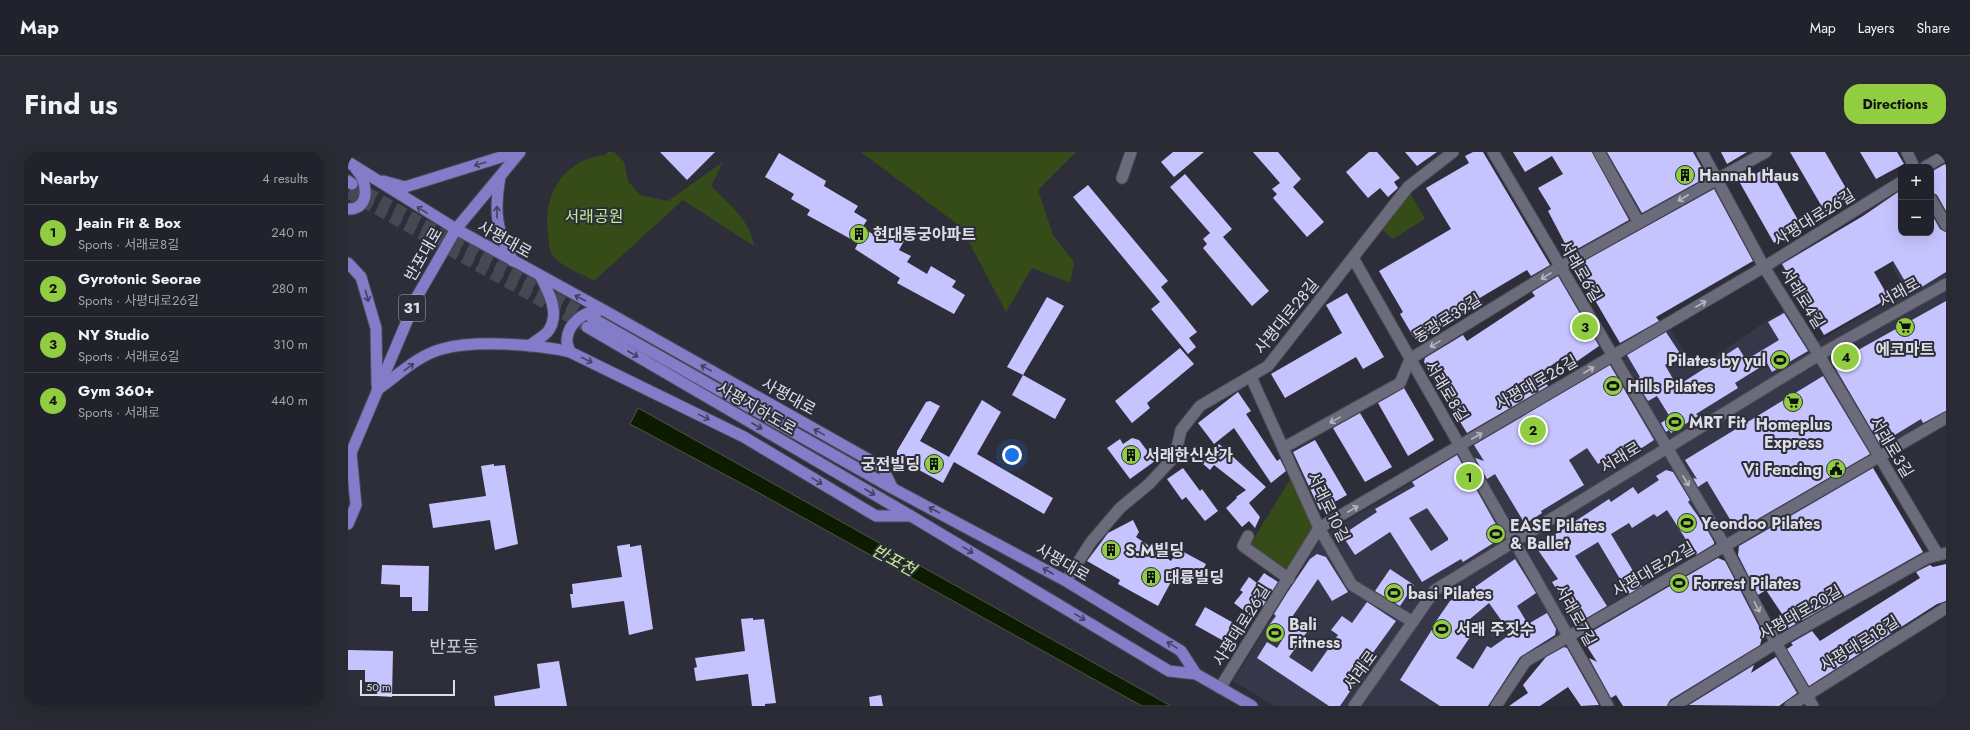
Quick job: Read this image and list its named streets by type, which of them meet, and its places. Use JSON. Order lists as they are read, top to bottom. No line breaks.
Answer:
{"streets":{"main road":["사평대로","반포대로","31","사평지하도로"],"street":["사평대로26길","서래로6길","서래로","서래로4길","사평대로28길","동광로39길","서래로8길","서래로3길","서래로10길","사평대로22길","사평대로20길","서래로7길","사평대로18길"]},"crossings":[["사평대로26길","사평대로"],["사평대로26길","서래로6길"],["사평대로26길","서래로4길"],["사평대로26길","서래로8길"],["사평대로26길","서래로10길"],["사평대로","반포대로"],["사평대로","사평대로28길"],["사평대로","사평지하도로"],["서래로6길","서래로"],["서래로6길","동광로39길"],["서래로6길","사평대로22길"],["서래로6길","사평대로20길"],["서래로6길","사평대로18길"],["서래로","서래로4길"],["서래로","서래로8길"],["서래로","서래로3길"],["서래로","서래로10길"],["서래로","서래로7길"],["서래로4길","동광로39길"],["서래로4길","서래로3길"],["사평대로28길","서래로8길"],["사평대로28길","서래로10길"],["동광로39길","서래로8길"],["동광로39길","서래로10길"],["서래로8길","서래로7길"],["서래로3길","사평대로22길"],["서래로3길","사평대로20길"],["사평대로22길","서래로7길"]],"one_way":["사평대로26길","동광로39길"],"districts":["반포동"],"water":["반포천"],"parks":["서래공원"],"places":{"building":["Hannah Haus","현대동궁아파트","서래한신상가","궁전빌딩","S.M빌딩","대륭빌딩"],"supermarket":["에코마트","Homeplus Express"],"sports":["Pilates by yul","Hills Pilates","MRT Fit","Yeondoo Pilates","EASE Pilates & Ballet","Forrest Pilates","basi Pilates","서래 주짓수","Bali Fitness"],"public building":["Vi Fencing"]},"scale_bar":"50 m","page":{"header":"Map","nav":["Map","Layers","Share"],"title":"Find us","buttons":"Directions","heading":["Nearby","4 results"],"map_buttons":["+","−"],"list":[{"mark":"1","name":"Jeain Fit & Box","note":"Sports · 서래로8길","value":"240 m"},{"mark":"2","name":"Gyrotonic Seorae","note":"Sports · 사평대로26길","value":"280 m"},{"mark":"3","name":"NY Studio","note":"Sports · 서래로6길","value":"310 m"},{"mark":"4","name":"Gym 360+","note":"Sports · 서래로","value":"440 m"}],"pins":["3","4","2","1"],"scale":"50 m"}}
